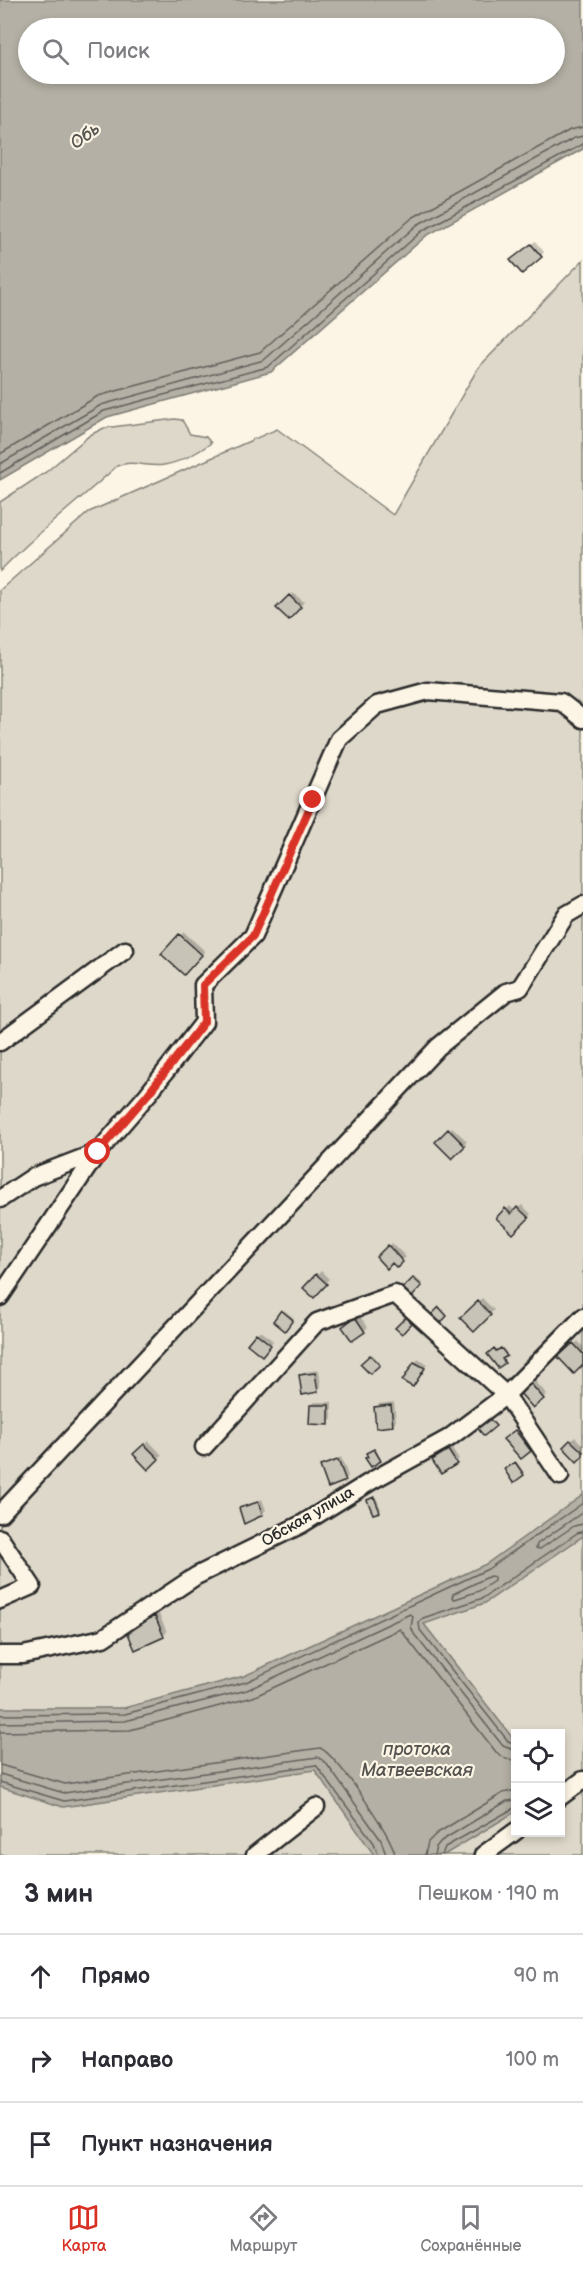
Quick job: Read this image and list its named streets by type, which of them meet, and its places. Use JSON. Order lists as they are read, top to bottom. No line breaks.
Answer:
{"streets":{"street":["Обская улица"]},"water":["Обь","протока Матвеевская"],"page":{"search":"Поиск","heading":["3 мин","Пешком · 190 m"],"list":[["Прямо","90 m"],["Направо","100 m"],"Пункт назначения"],"nav":["Карта","Маршрут","Сохранённые"]}}
